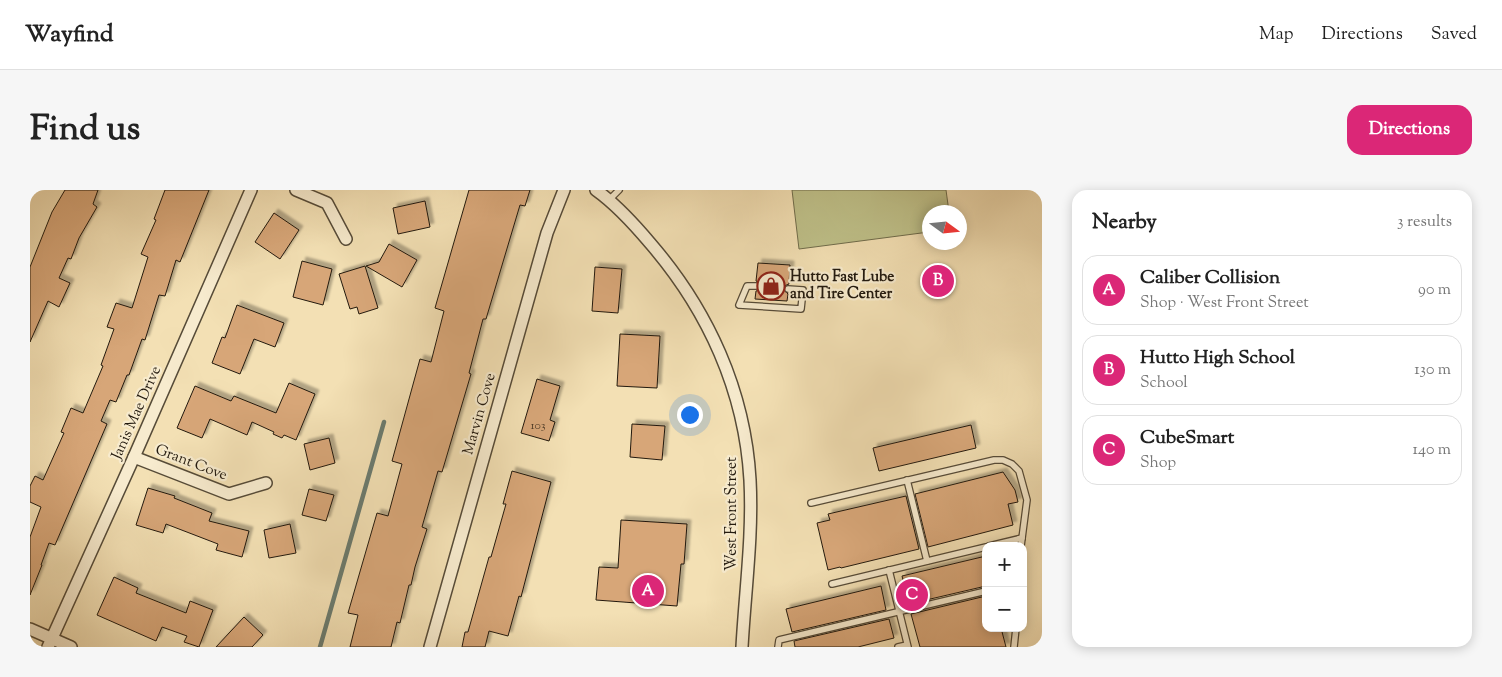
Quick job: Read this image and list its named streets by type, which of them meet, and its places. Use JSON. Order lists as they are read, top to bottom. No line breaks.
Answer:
{"streets":{"street":["Janis Mae Drive","Marvin Cove","Grant Cove","West Front Street"]},"crossings":[["Janis Mae Drive","Grant Cove"]],"places":{"shop":["Hutto Fast Lube and Tire Center"]},"house_numbers":["103"],"north":"right","page":{"header":"Wayfind","nav":["Map","Directions","Saved"],"title":"Find us","buttons":"Directions","heading":["Nearby","3 results"],"list":[{"mark":"A","name":"Caliber Collision","note":"Shop · West Front Street","value":"90 m"},{"mark":"B","name":"Hutto High School","note":"School","value":"130 m"},{"mark":"C","name":"CubeSmart","note":"Shop","value":"140 m"}],"pins":["B","A","C"],"map_buttons":["+","−"]}}
